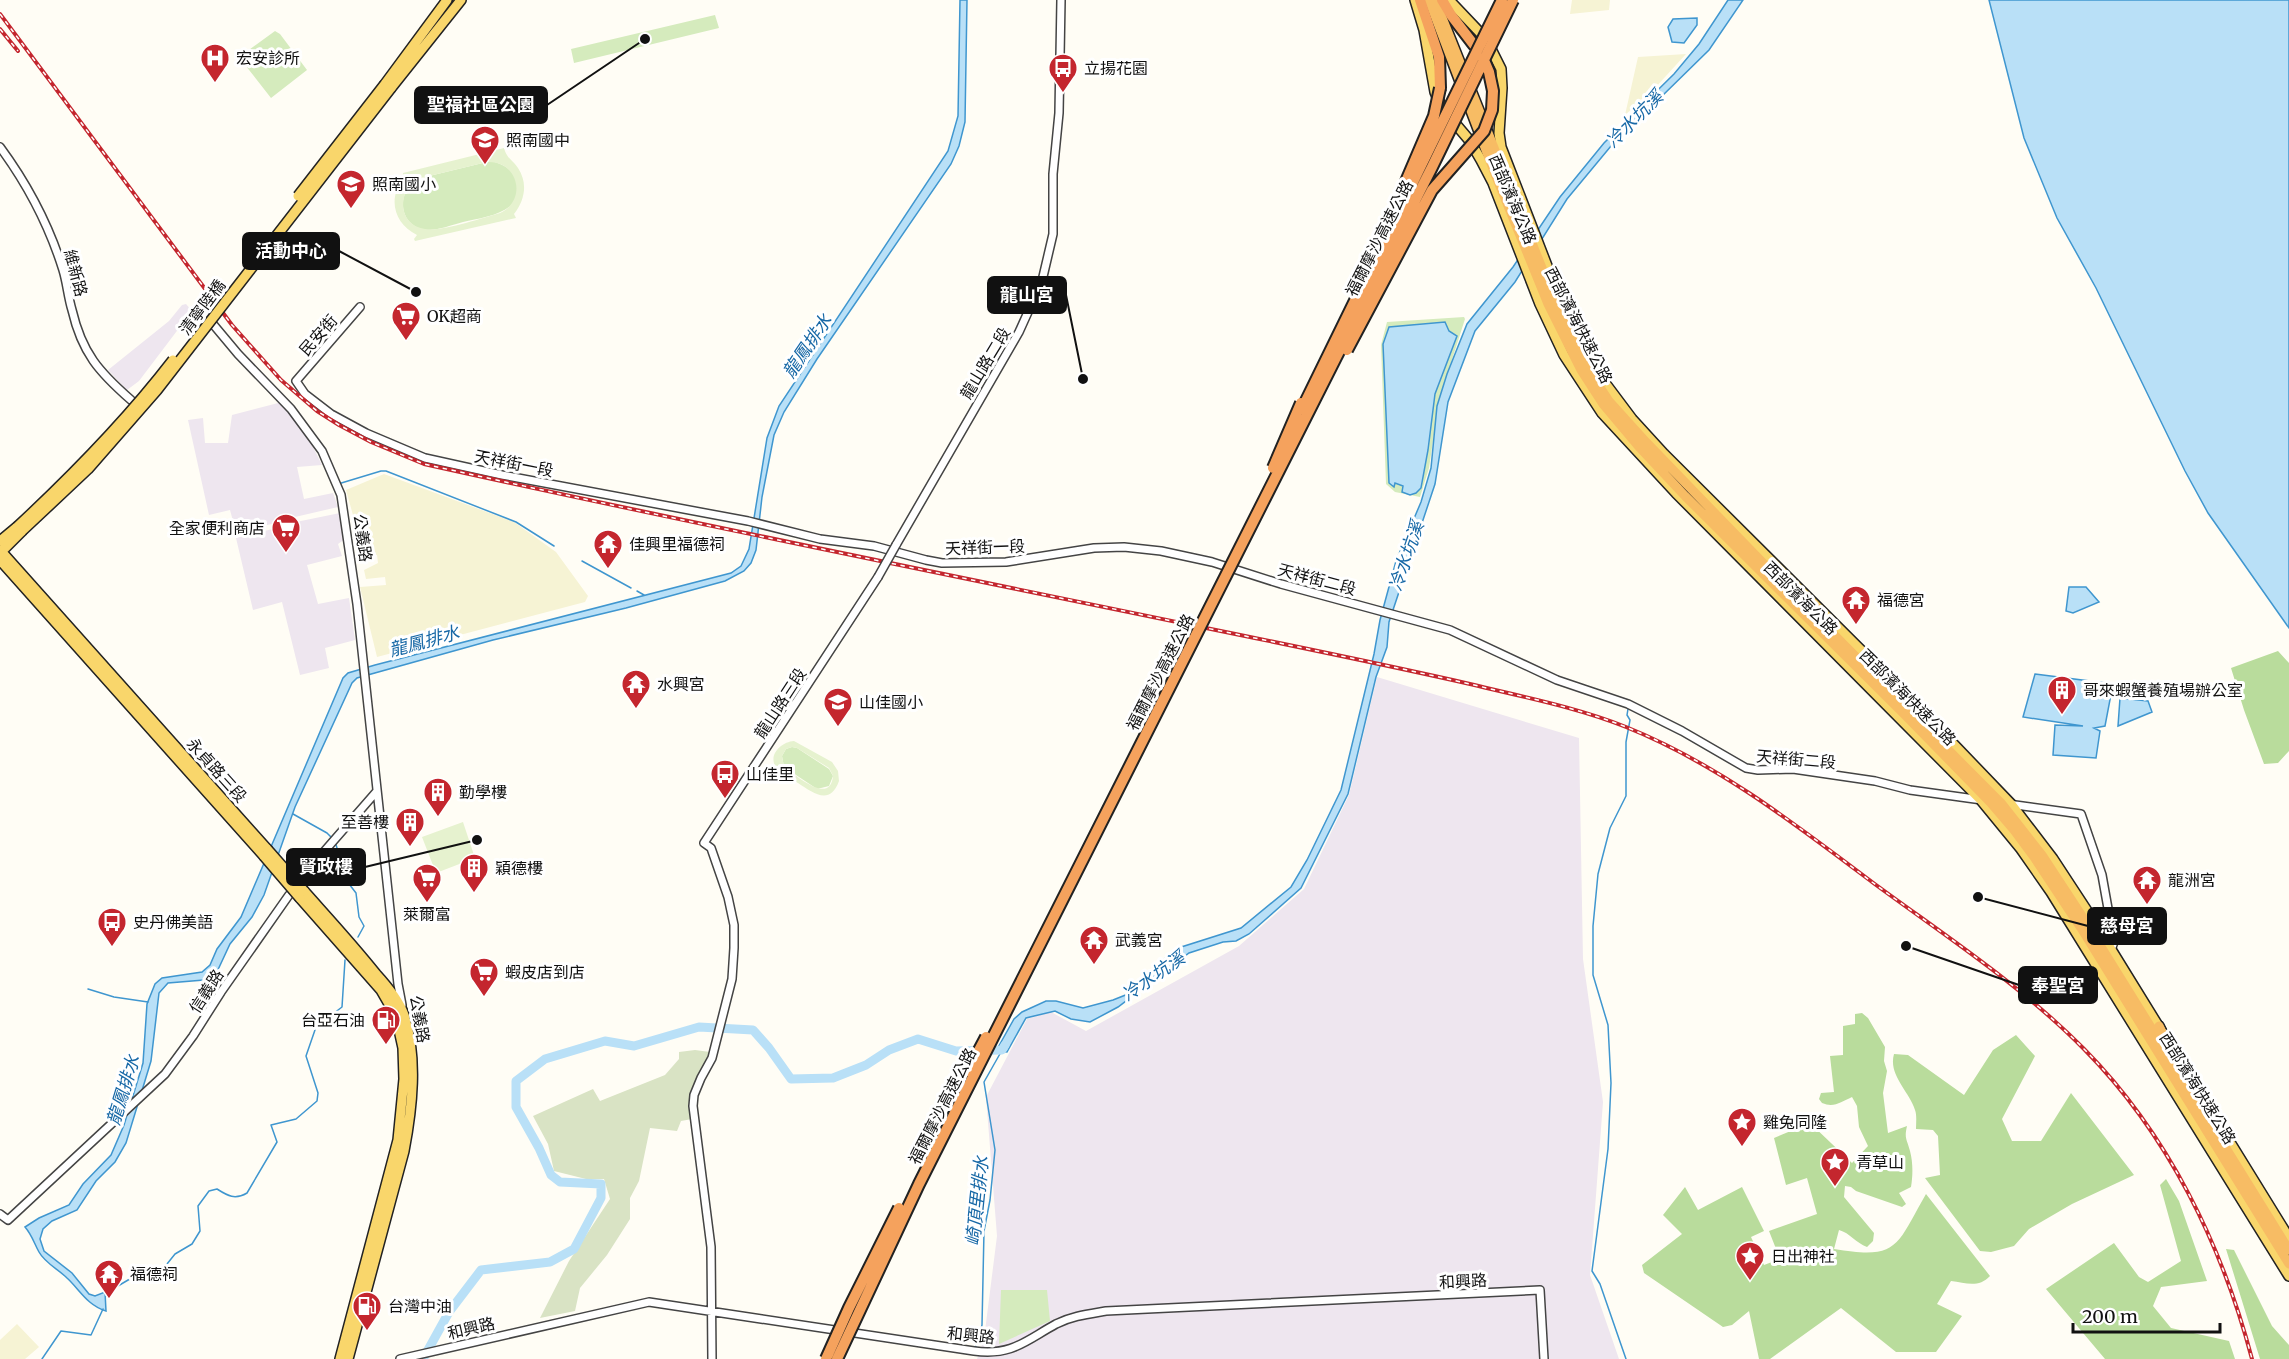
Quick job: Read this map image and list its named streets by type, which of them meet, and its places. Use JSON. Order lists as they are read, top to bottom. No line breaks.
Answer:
{"streets":{"highway":["福爾摩沙高速公路","西部濱海快速公路"],"main road":["西部濱海公路","清寧陸橋","公義路","永貞路三段"],"street":["維新路","民安街","龍山路二段","天祥街一段","天祥街二段","龍山路三段","信義路","和興路"]},"crossings":[["西部濱海公路","西部濱海快速公路"],["西部濱海公路","天祥街二段"],["清寧陸橋","永貞路三段"],["西部濱海快速公路","天祥街二段"],["民安街","天祥街一段"],["龍山路二段","龍山路三段"],["天祥街一段","天祥街二段"],["公義路","永貞路三段"],["龍山路三段","和興路"]],"water":["冷水坑溪","龍鳳排水","崎頂里排水"],"places":{"other":["聖福社區公園","活動中心","龍山宮","賢政樓","慈母宮","奉聖宮"],"hospital":["宏安診所"],"bus stop":["立揚花園","山佳里","史丹佛美語"],"school or university":["照南國中","照南國小","山佳國小"],"supermarket":["OK超商","全家便利商店","萊爾富","蝦皮店到店"],"temple":["佳興里福德祠","福德宮","水興宮","龍洲宮","武義宮","福德祠"],"building":["哥來蝦蟹養殖場辦公室","勤學樓","至善樓","穎德樓"],"fuel station":["台亞石油","台灣中油"],"place":["雞兔同隆","青草山","日出神社"]},"scale_bar":"200 m"}
